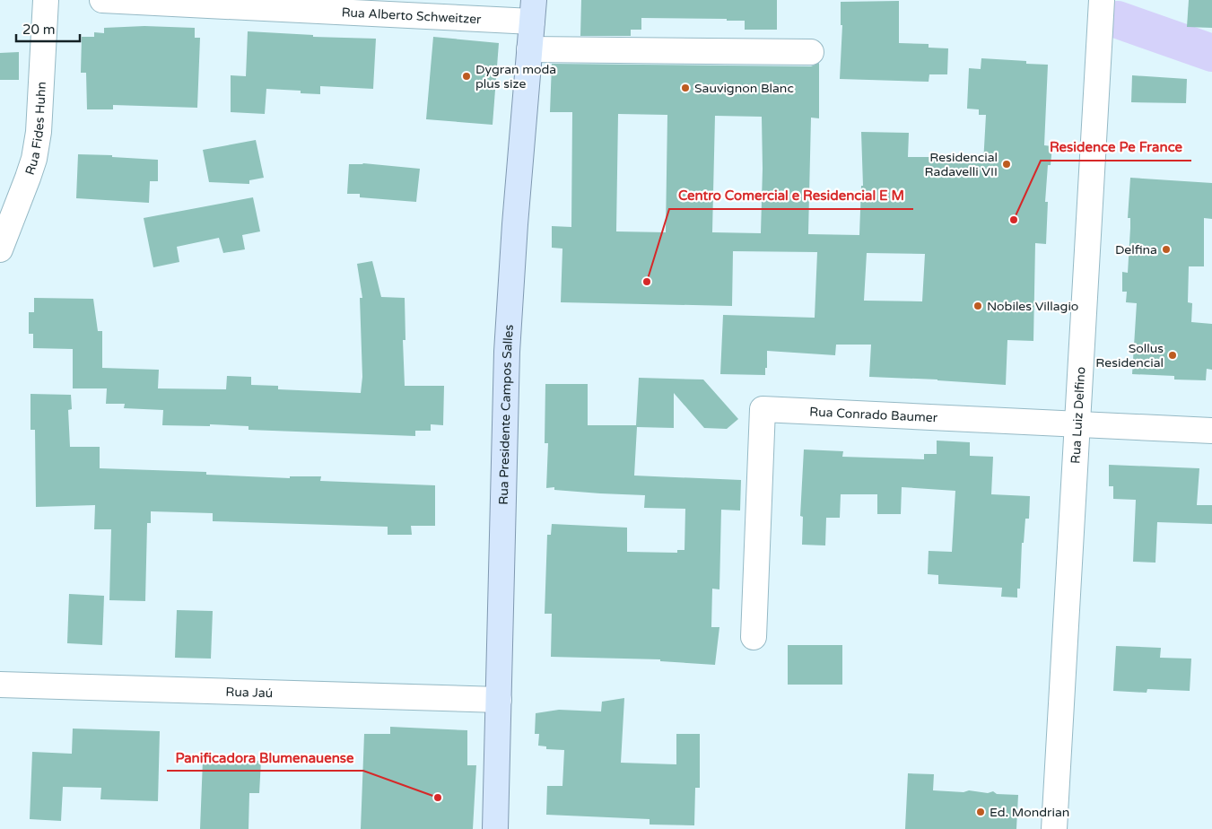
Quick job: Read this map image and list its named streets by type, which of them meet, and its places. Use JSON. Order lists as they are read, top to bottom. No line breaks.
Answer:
{"streets":{"main road":["Rua Presidente Campos Salles"],"street":["Rua Alberto Schweitzer","Rua Fides Huhn","Rua Conrado Baumer","Rua Luiz Delfino","Rua Jaú"]},"crossings":[["Rua Alberto Schweitzer","Rua Presidente Campos Salles"],["Rua Presidente Campos Salles","Rua Jaú"],["Rua Conrado Baumer","Rua Luiz Delfino"]],"places":["Dygran moda plus size","Sauvignon Blanc","Residencial Radavelli VII","Residence Pe France","Delfina","Centro Comercial e Residencial E M","Nobiles Villagio","Sollus Residencial","Panificadora Blumenauense","Ed. Mondrian"],"scale_bar":"20 m"}
